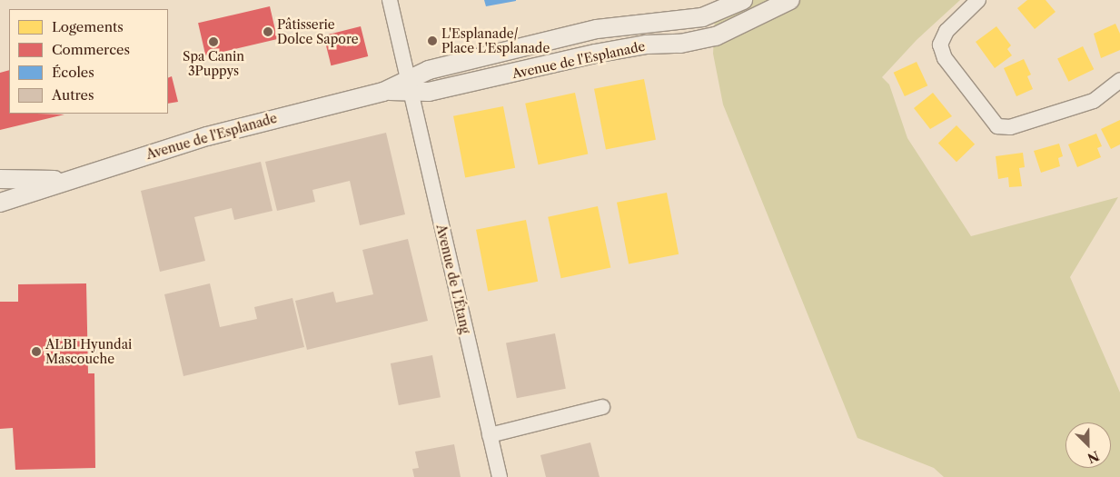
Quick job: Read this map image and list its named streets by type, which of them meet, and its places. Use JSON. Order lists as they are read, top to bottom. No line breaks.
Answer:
{"streets":{"street":["Avenue de l'Esplanade","Avenue de L'Étang"]},"crossings":[["Avenue de l'Esplanade","Avenue de L'Étang"]],"places":["Pâtisserie Dolce Sapore","L'Esplanade/ Place L'Esplanade","Spa Canin 3Puppys","ALBI Hyundai Mascouche"],"legend":["Logements","Commerces","Écoles","Autres"],"north":"bottom right"}
